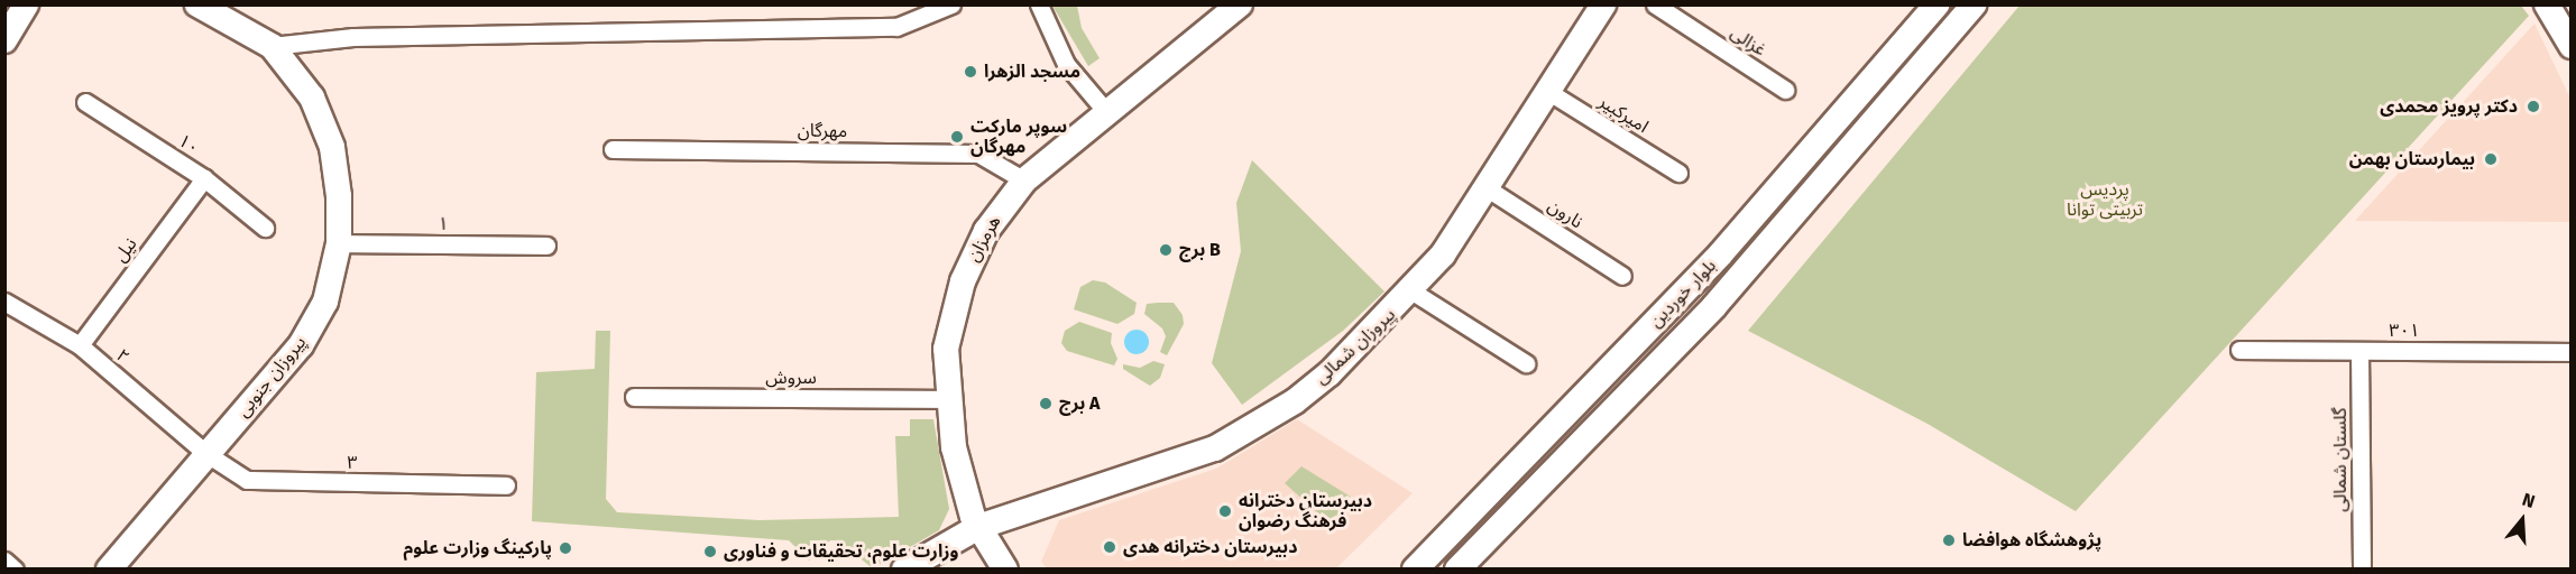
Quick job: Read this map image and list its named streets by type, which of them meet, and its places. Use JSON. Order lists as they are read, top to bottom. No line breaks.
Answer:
{"streets":{"street":["غزالی","امیرکبیر","مهرگان","۱۰","نارون","۱","هرمزان","نیل","بلوار خوردین","۳۰۱","پیروزان شمالی","۲","پیروزان جنوبی","سروش","گلستان شمالی","۳"]},"crossings":[["امیرکبیر","پیروزان شمالی"],["مهرگان","هرمزان"],["۱۰","نیل"],["نارون","پیروزان شمالی"],["۱","پیروزان جنوبی"],["هرمزان","پیروزان شمالی"],["هرمزان","سروش"],["نیل","۲"],["۳۰۱","گلستان شمالی"],["۲","پیروزان جنوبی"],["۲","۳"],["پیروزان جنوبی","۳"]],"parks":["پردیس تربیتی توانا"],"places":["مسجد الزهرا","دکتر پرویز محمدی","سوپر مارکت مهرگان","بیمارستان بهمن","برج B","برج A","دبیرستان دخترانه فرهنگ رضوان","پژوهشگاه هوافضا","دبیرستان دخترانه هدی","پارکینگ وزارت علوم","وزارت علوم، تحقیقات و فناوری"],"north":"top"}
